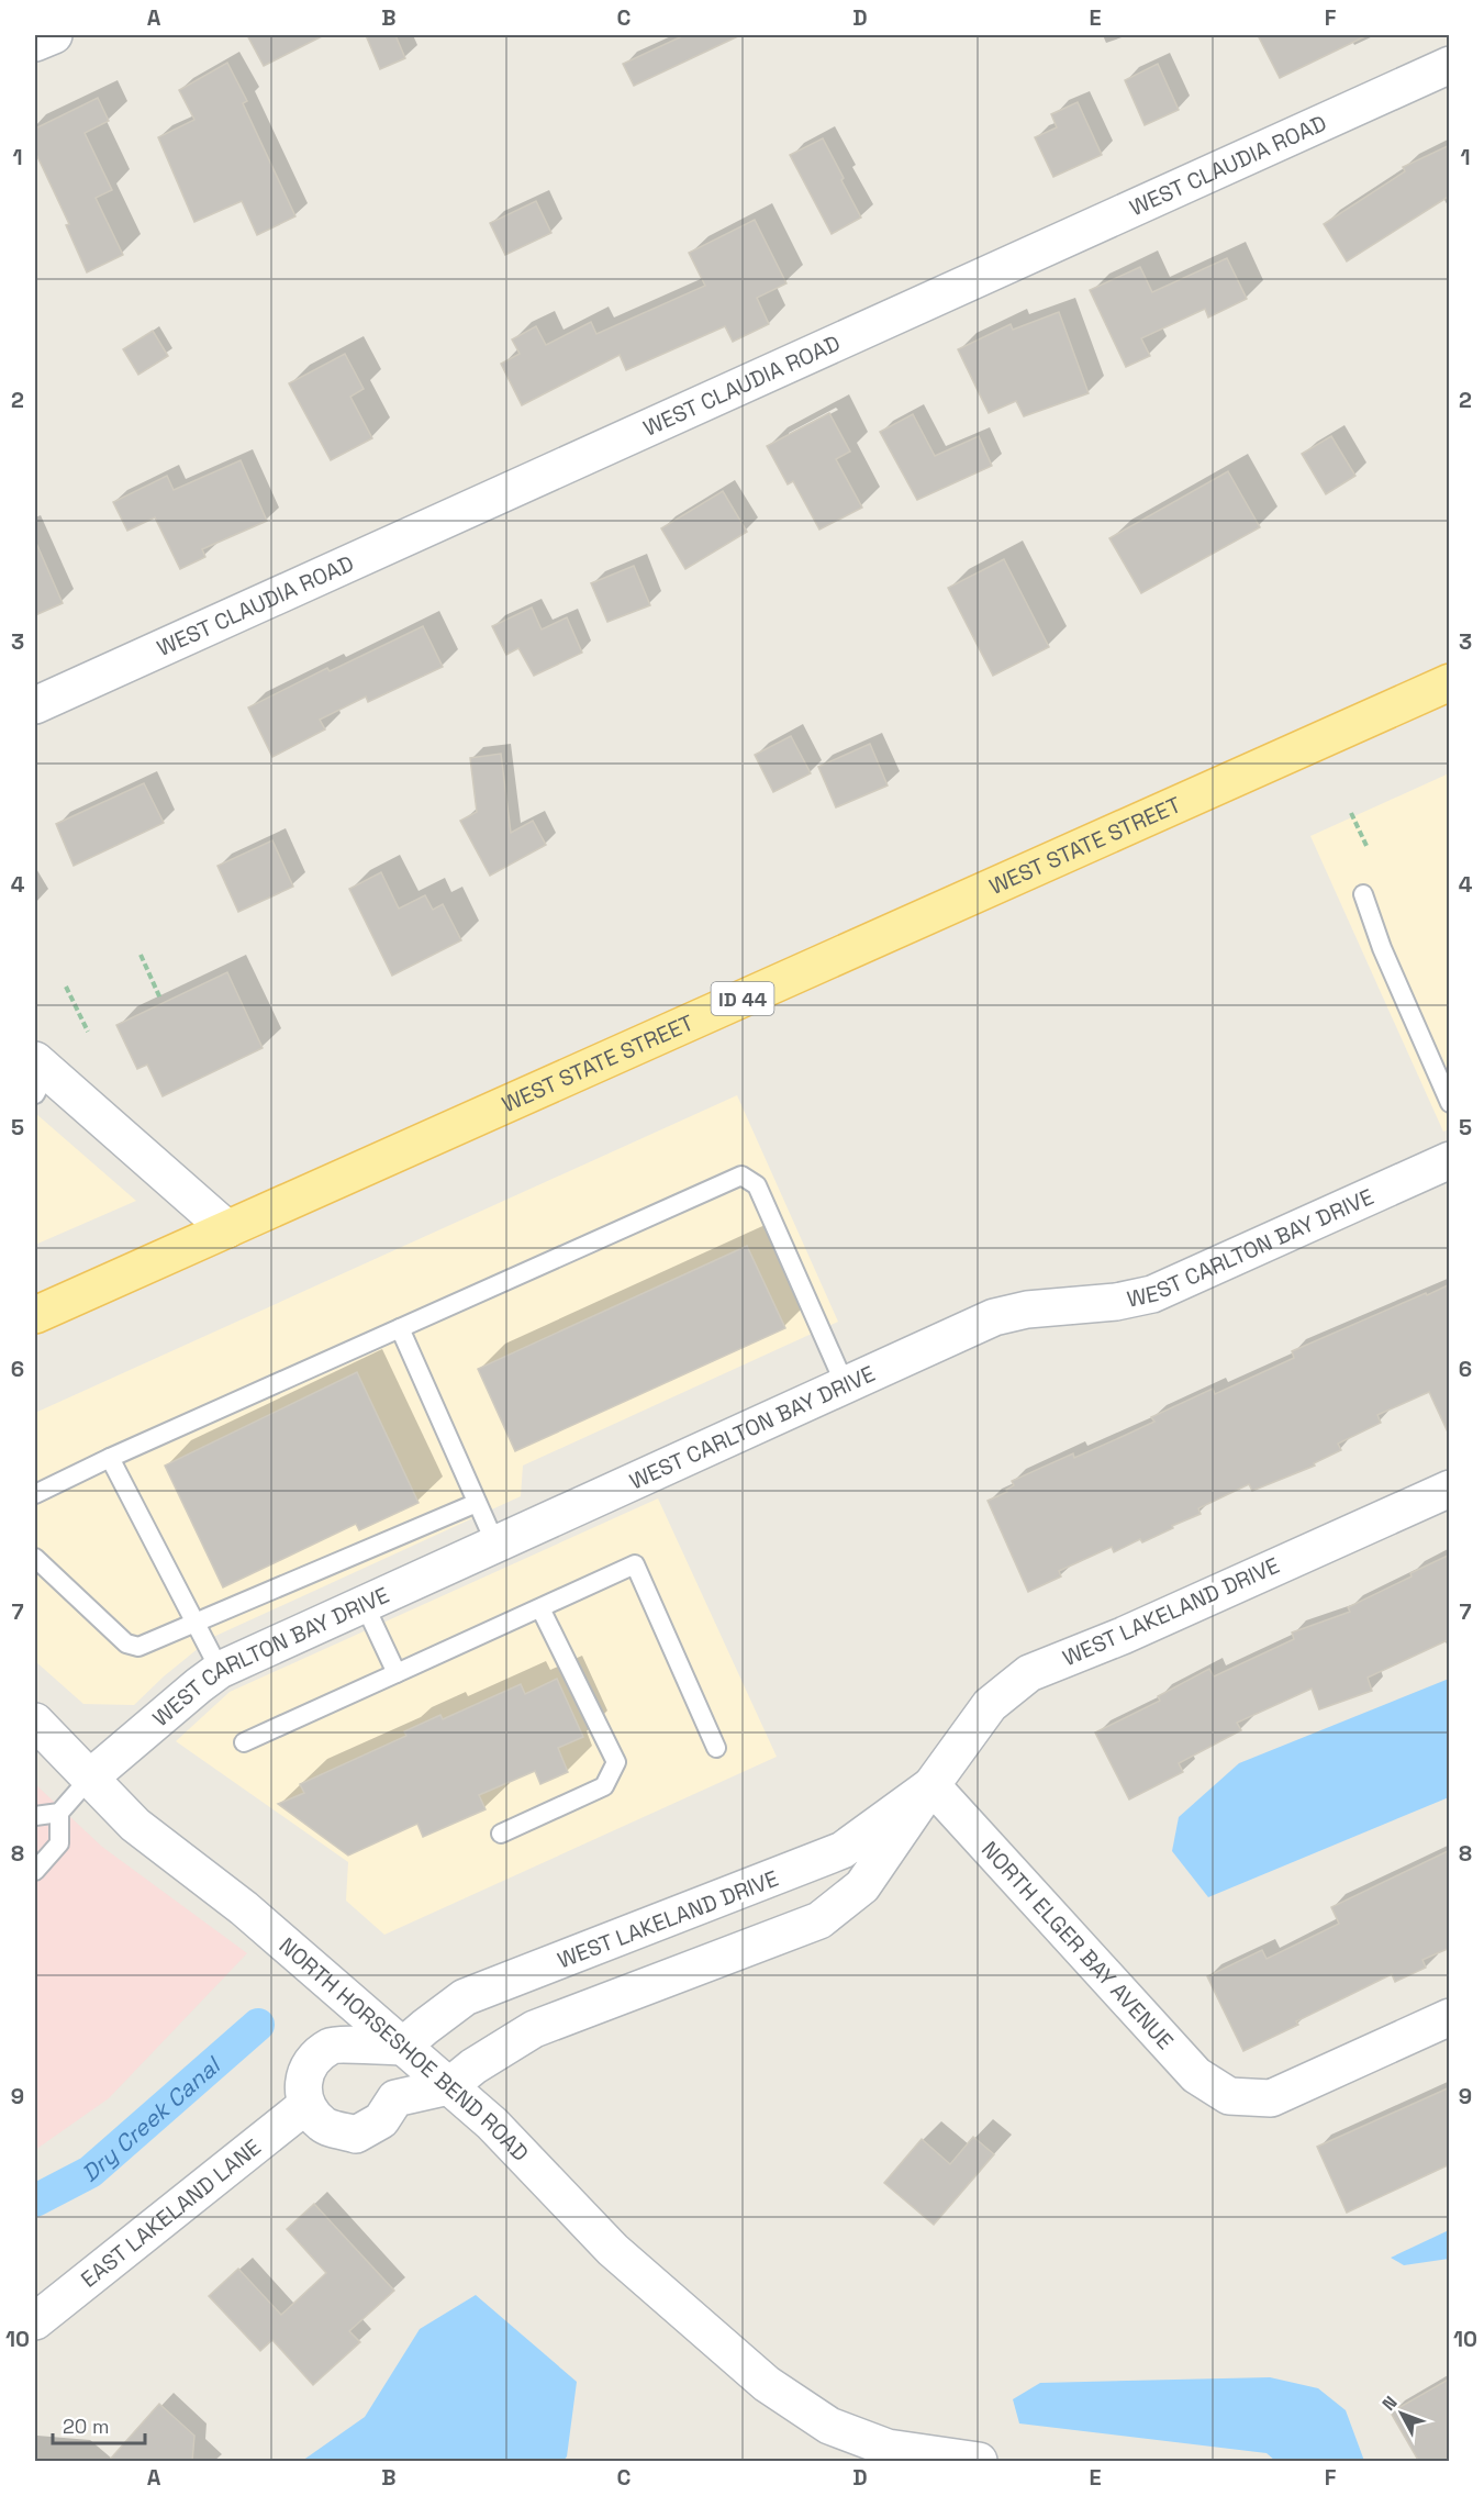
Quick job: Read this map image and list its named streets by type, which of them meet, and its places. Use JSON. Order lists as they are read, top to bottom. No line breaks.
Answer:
{"streets":{"main road":["WEST STATE STREET","ID 44"],"street":["WEST CLAUDIA ROAD","WEST CARLTON BAY DRIVE","WEST LAKELAND DRIVE","NORTH ELGER BAY AVENUE","NORTH HORSESHOE BEND ROAD","EAST LAKELAND LANE"]},"crossings":[["WEST CARLTON BAY DRIVE","NORTH HORSESHOE BEND ROAD"],["WEST LAKELAND DRIVE","NORTH ELGER BAY AVENUE"],["WEST LAKELAND DRIVE","NORTH HORSESHOE BEND ROAD"]],"water":["Dry Creek Canal"],"scale_bar":"20 m","north":"top left","grid":{"columns":["A","B","C","D","E","F"],"rows":["1","2","3","4","5","6","7","8","9","10"]}}
